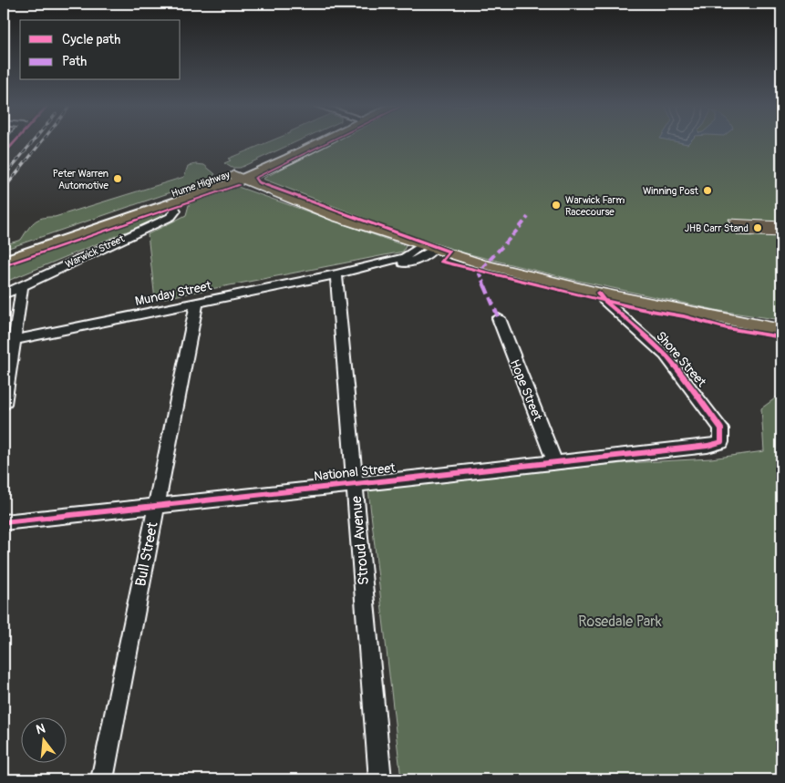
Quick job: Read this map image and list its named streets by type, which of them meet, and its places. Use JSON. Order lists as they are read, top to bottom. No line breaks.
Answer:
{"streets":{"highway":["Hume Highway"],"street":["Warwick Street","Munday Street","Shore Street","Hope Street","National Street","Stroud Avenue","Bull Street"]},"crossings":[["Hume Highway","Warwick Street"],["Munday Street","Stroud Avenue"],["Munday Street","Bull Street"],["Shore Street","National Street"],["Hope Street","National Street"],["National Street","Stroud Avenue"],["National Street","Bull Street"]],"parks":["Rosedale Park"],"places":["Peter Warren Automotive","Winning Post","Warwick Farm Racecourse","JHB Carr Stand"],"legend":["Cycle path","Path"],"north":"top"}
